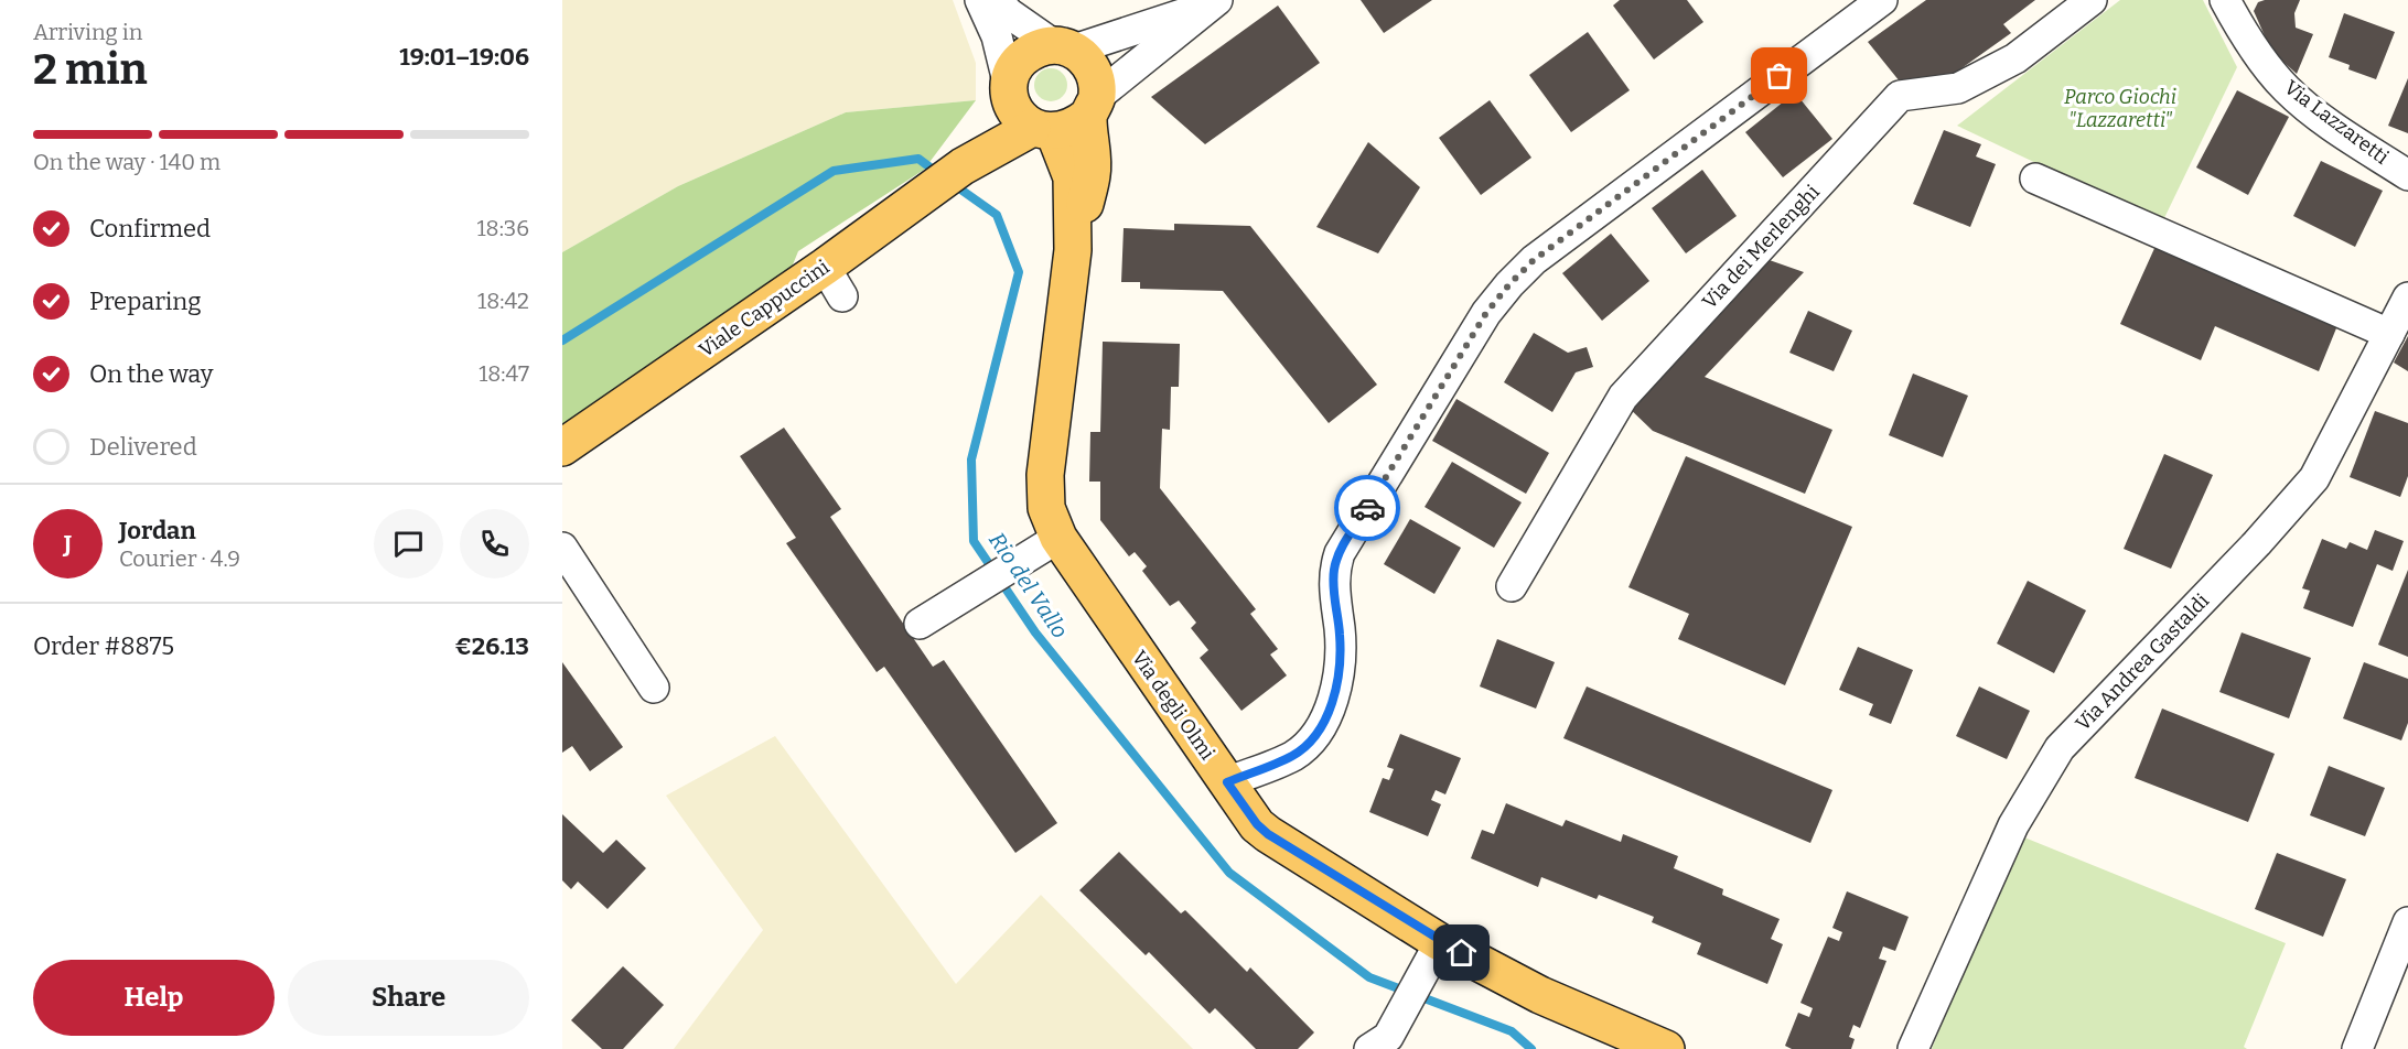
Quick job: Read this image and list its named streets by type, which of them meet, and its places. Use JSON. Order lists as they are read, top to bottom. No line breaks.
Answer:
{"streets":{"main road":["Viale Cappuccini","Via degli Olmi"],"street":["Via Lazzaretti","Via dei Merlenghi","Via Andrea Gastaldi"]},"crossings":[["Viale Cappuccini","Via degli Olmi"]],"water":["Rio del Vallo"],"parks":["Parco Giochi \"Lazzaretti\""],"page":{"heading":["2 min","Arriving in","19:01–19:06"],"panel":["Jordan","Courier · 4.9","Order #8875","€26.13"],"bar":"On the way · 140 m","list":[["Confirmed","18:36"],["Preparing","18:42"],["On the way","18:47"],"Delivered"],"round":"J","buttons":["Help","Share"]}}
